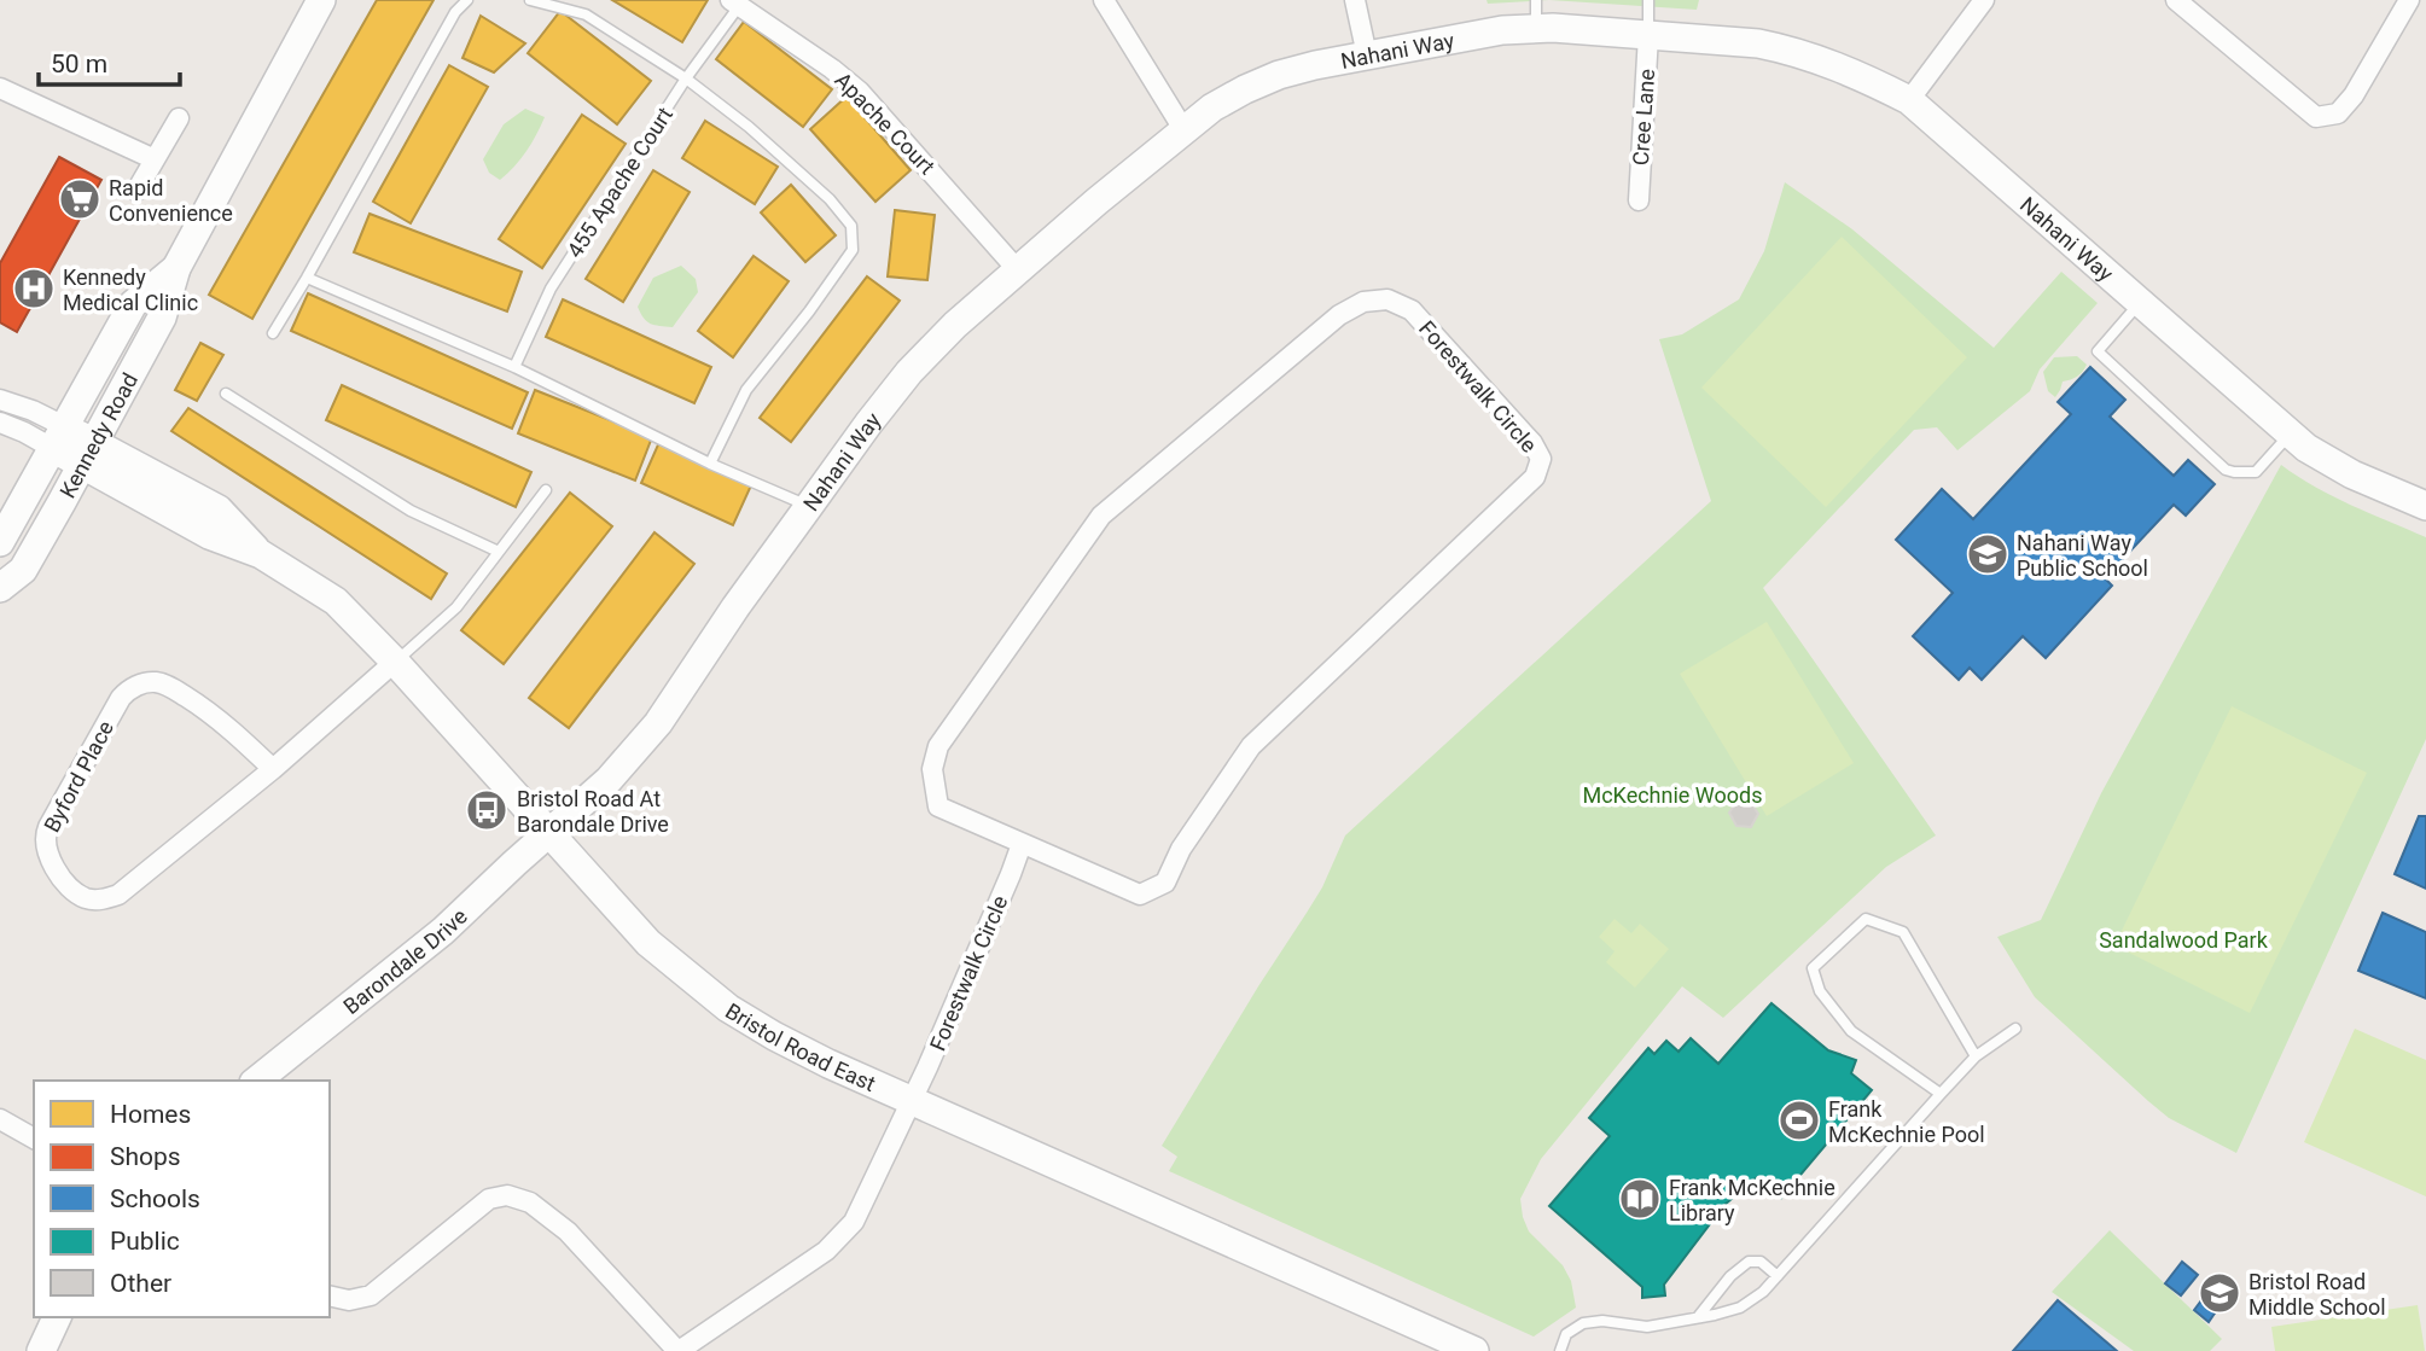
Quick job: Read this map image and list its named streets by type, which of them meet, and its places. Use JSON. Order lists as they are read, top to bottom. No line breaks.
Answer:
{"streets":{"street":["Nahani Way","Cree Lane","Apache Court","Forestwalk Circle","Kennedy Road","Byford Place","Barondale Drive","Bristol Road East"],"lane":["455 Apache Court"]},"crossings":[["Nahani Way","Cree Lane"],["Nahani Way","Apache Court"],["Nahani Way","Barondale Drive"],["Nahani Way","Bristol Road East"],["Apache Court","455 Apache Court"],["Forestwalk Circle","Bristol Road East"],["Kennedy Road","Bristol Road East"],["Byford Place","Bristol Road East"],["Barondale Drive","Bristol Road East"]],"parks":["McKechnie Woods","Sandalwood Park"],"places":{"supermarket":["Rapid Convenience"],"hospital":["Kennedy Medical Clinic"],"school or university":["Nahani Way Public School","Bristol Road Middle School"],"bus stop":["Bristol Road At Barondale Drive"],"sports":["Frank McKechnie Pool"],"library":["Frank McKechnie Library"]},"legend":["Homes","Shops","Schools","Public","Other"],"scale_bar":"50 m"}
